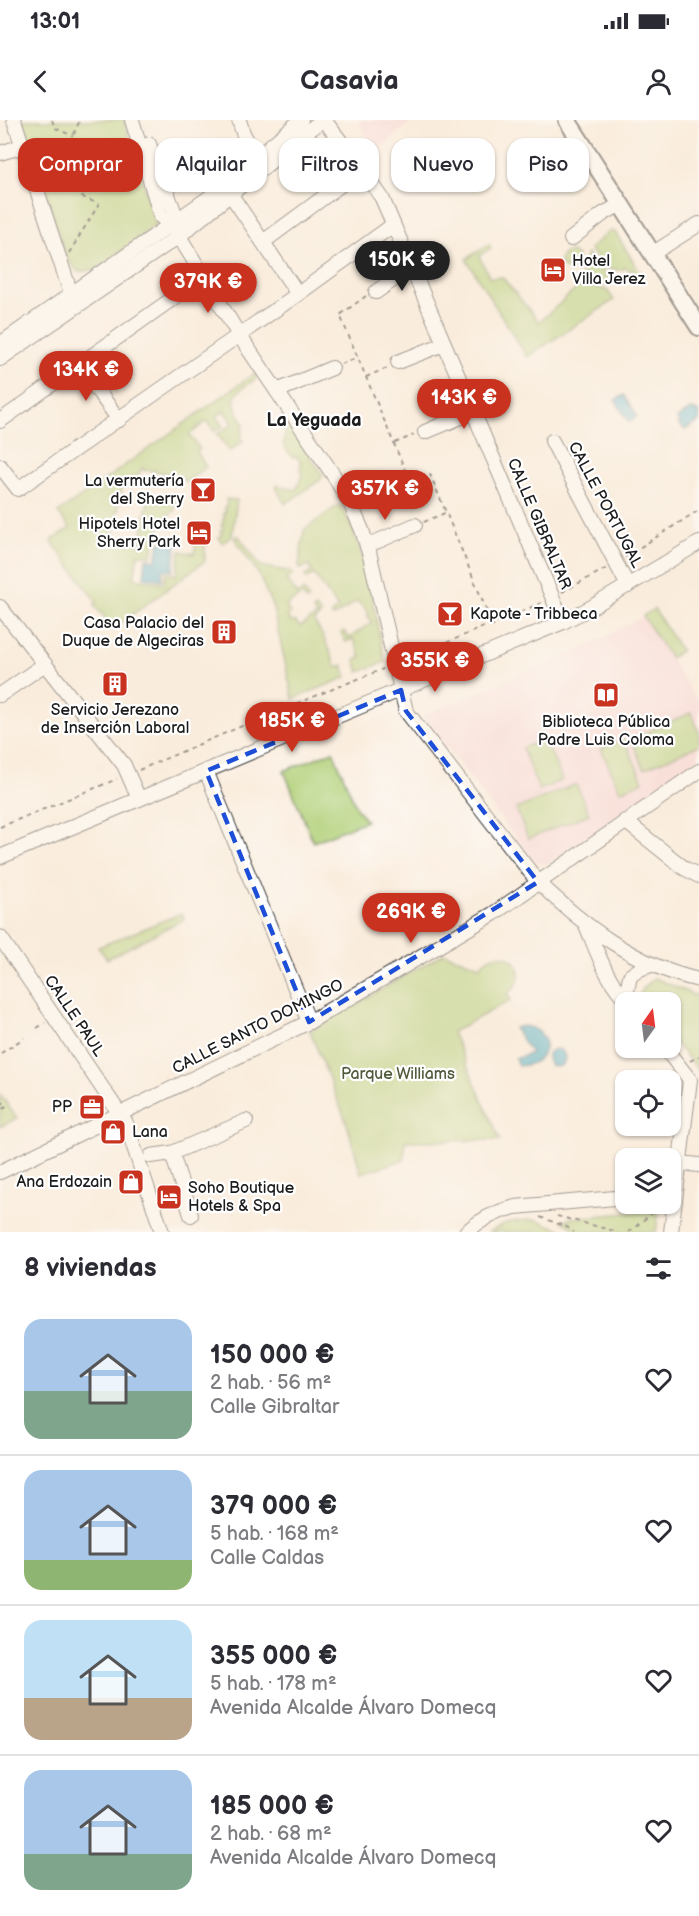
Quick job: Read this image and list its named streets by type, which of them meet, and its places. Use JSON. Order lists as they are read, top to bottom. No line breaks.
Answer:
{"streets":{"street":["CALLE PORTUGAL","CALLE GIBRALTAR","CALLE PAUL","CALLE SANTO DOMINGO"]},"crossings":[["CALLE PAUL","CALLE SANTO DOMINGO"]],"districts":["La Yeguada"],"parks":["Parque Williams"],"places":{"hotel":["Hotel Villa Jerez","Hipotels Hotel Sherry Park","Soho Boutique Hotels & Spa"],"bar":["La vermutería del Sherry","Kapote - Tribbeca"],"building":["Casa Palacio del Duque de Algeciras","Servicio Jerezano de Inserción Laboral"],"library":["Biblioteca Pública Padre Luis Coloma"],"office":["PP"],"shop":["Lana","Ana Erdozain"]},"north":"top","page":{"status":"13:01","header":"Casavia","chip":["Comprar","Alquilar","Filtros","Nuevo","Piso"],"price":["150K €","379K €","134K €","143K €","357K €","355K €","185K €","269K €"],"heading":"8 viviendas","list":[{"name":"150 000 €","note":"2 hab. · 56 m² · Calle Gibraltar"},{"name":"379 000 €","note":"5 hab. · 168 m² · Calle Caldas"},{"name":"355 000 €","note":"5 hab. · 178 m² · Avenida Alcalde Álvaro Domecq"},{"name":"185 000 €","note":"2 hab. · 68 m² · Avenida Alcalde Álvaro Domecq"}]}}
